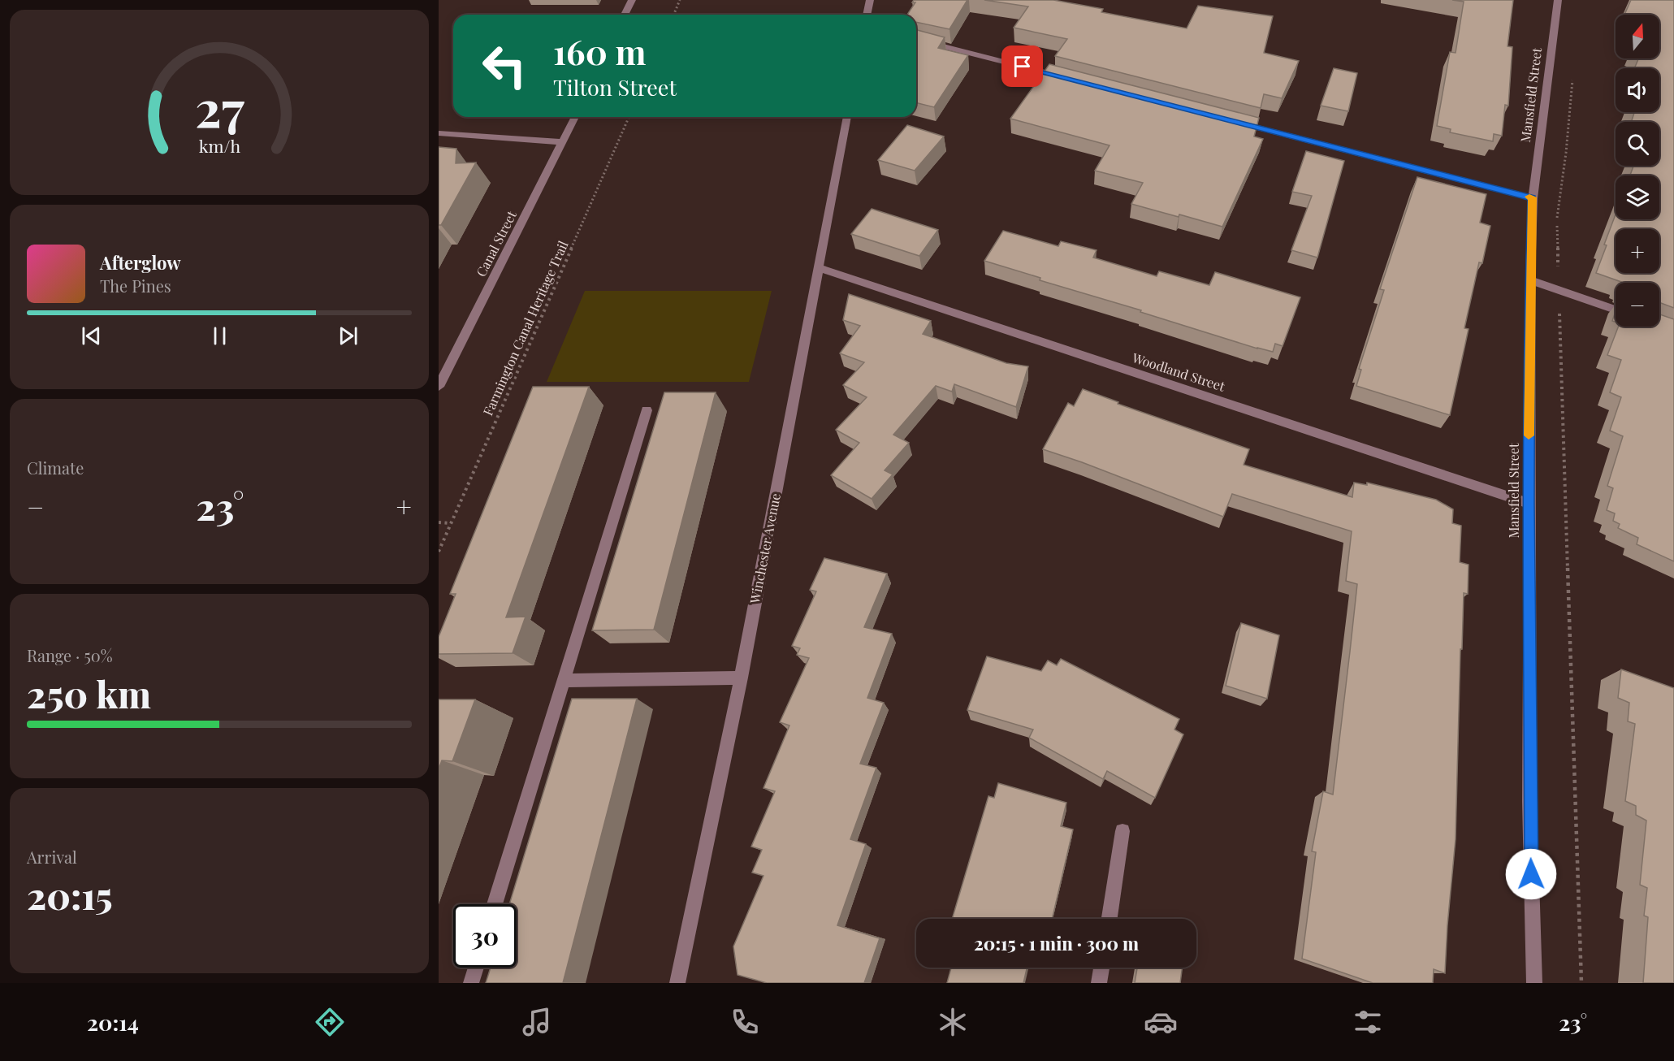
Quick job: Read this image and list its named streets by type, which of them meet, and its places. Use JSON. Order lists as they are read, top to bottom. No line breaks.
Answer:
{"streets":{"street":["Mansfield Street","Canal Street","Woodland Street","Winchester Avenue"],"path":["Farmington Canal Heritage Trail"]},"crossings":[["Mansfield Street","Woodland Street"],["Woodland Street","Winchester Avenue"]],"north":"top","page":{"map_buttons":["+","−"],"turn":["160 m","Tilton Street"],"song":["Afterglow","The Pines"],"tile":["Climate",["Range · 50%","250 km"],["Arrival","20:15"]],"heat":["−","23°","+"],"limit":"30","trip":"20:15 · 1 min · 300 m","tabs":["20:14","23°"],"gauge":["27","km/h"]}}
